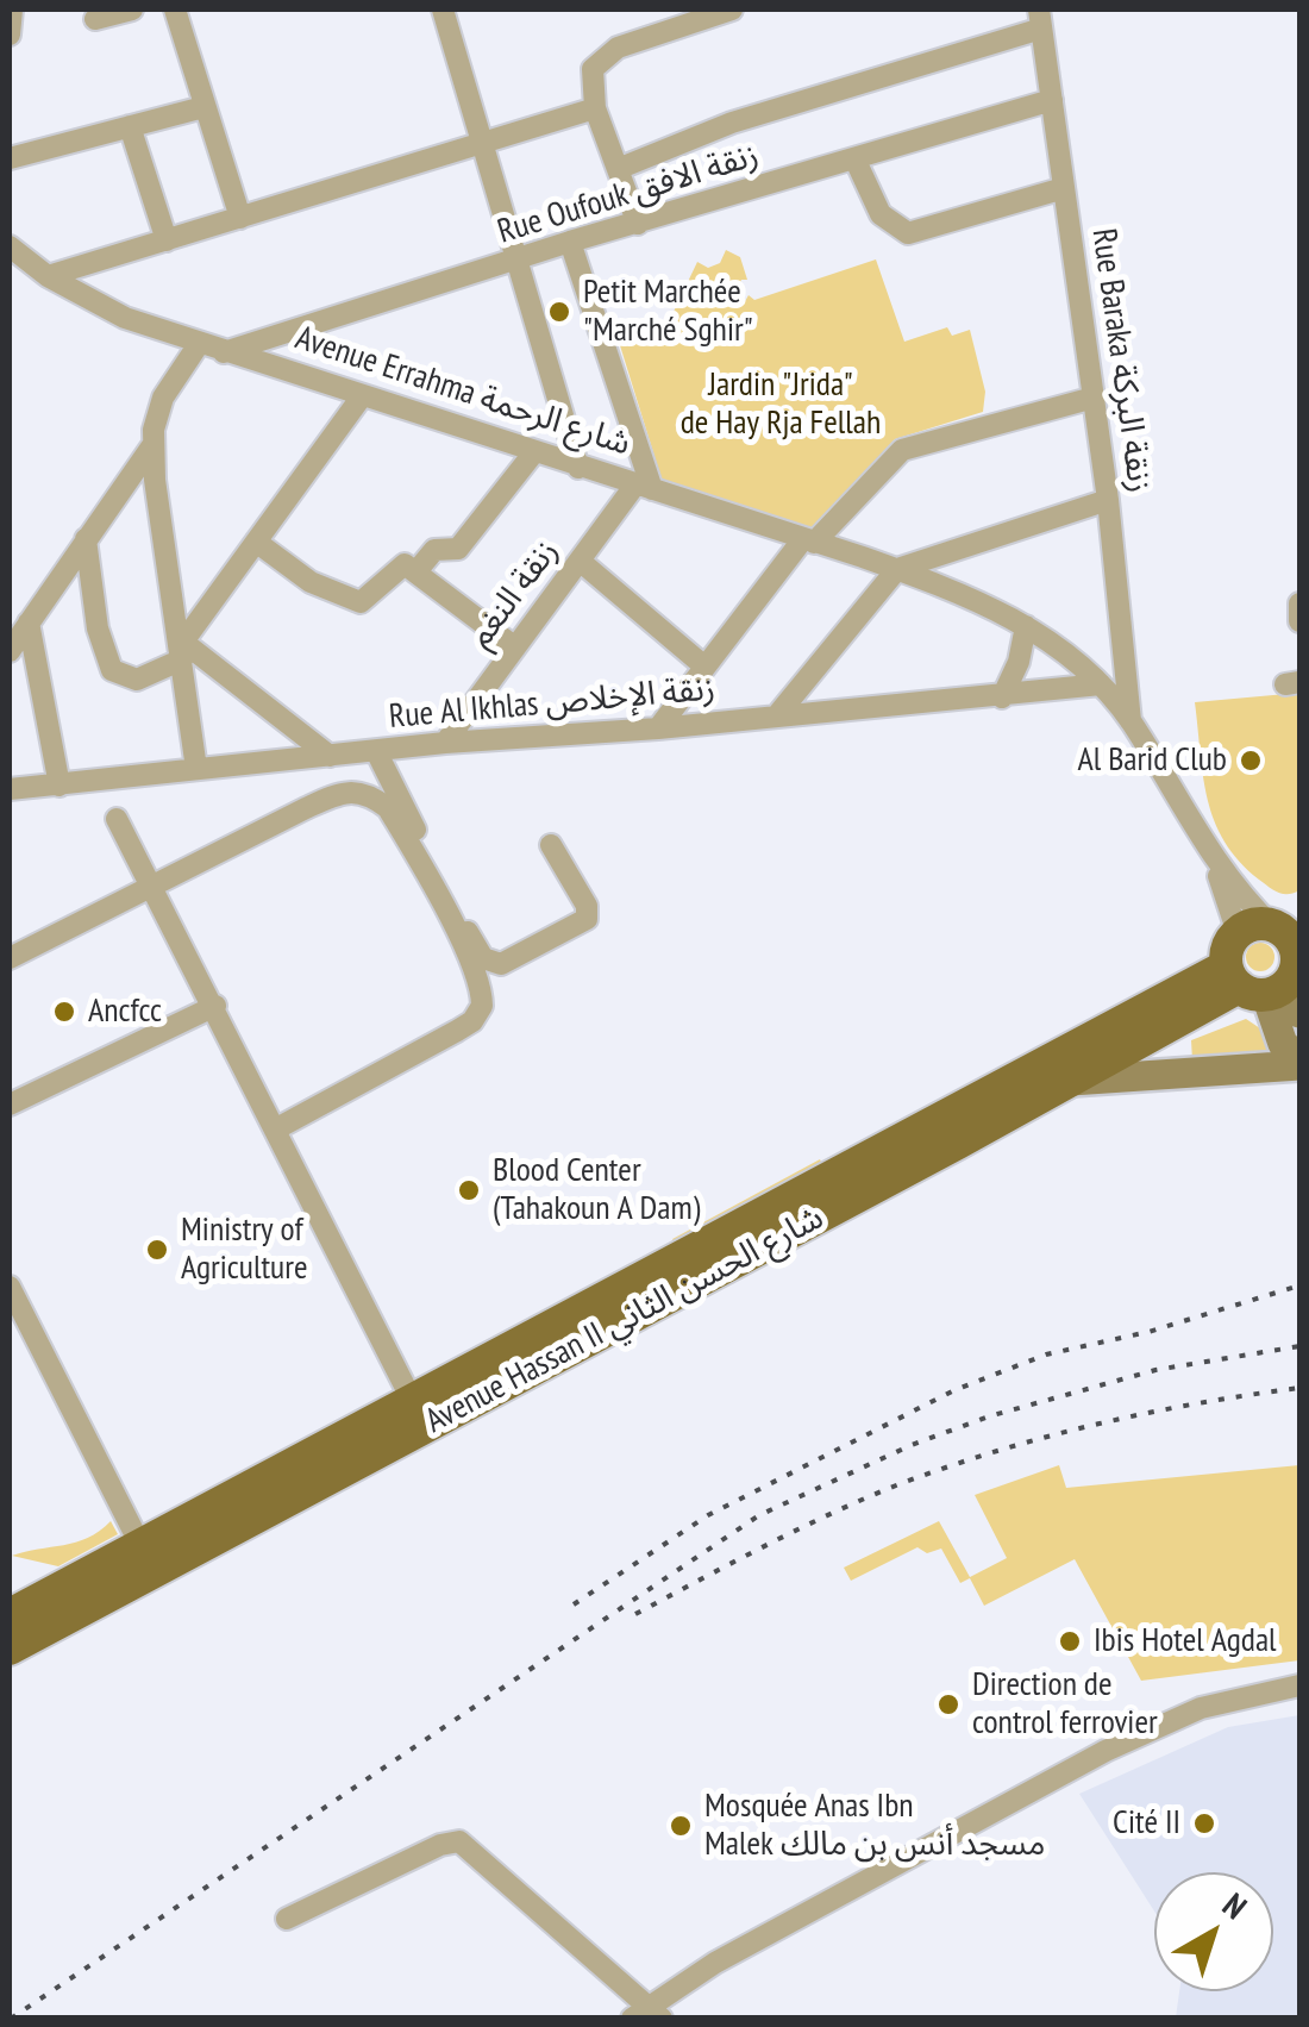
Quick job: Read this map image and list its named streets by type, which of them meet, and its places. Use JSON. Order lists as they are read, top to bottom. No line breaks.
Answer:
{"streets":{"main road":["Avenue Hassan II شارع الحسن الثاني"],"street":["Rue Oufouk زنقة الافق","Rue Baraka زنقة البركة","Avenue Errahma شارع الرحمة","زنقة النغم","Rue Al Ikhlas زنقة الإخلاص"]},"crossings":[["Rue Oufouk زنقة الافق","Rue Baraka زنقة البركة"],["Rue Oufouk زنقة الافق","Avenue Errahma شارع الرحمة"],["Rue Baraka زنقة البركة","Avenue Errahma شارع الرحمة"],["Avenue Errahma شارع الرحمة","زنقة النغم"],["Avenue Errahma شارع الرحمة","Rue Al Ikhlas زنقة الإخلاص"],["Avenue Errahma شارع الرحمة","Avenue Hassan II شارع الحسن الثاني"],["زنقة النغم","Rue Al Ikhlas زنقة الإخلاص"]],"parks":["Jardin \"Jrida\" de Hay Rja Fellah"],"places":["Petit Marchée \"Marché Sghir\"","Al Barid Club","Ancfcc","Blood Center (Tahakoun A Dam)","Ministry of Agriculture","Ibis Hotel Agdal","Direction de control ferrovier","Cité II","Mosquée Anas Ibn Malek مسجد أنس بن مالك"],"north":"top right"}
